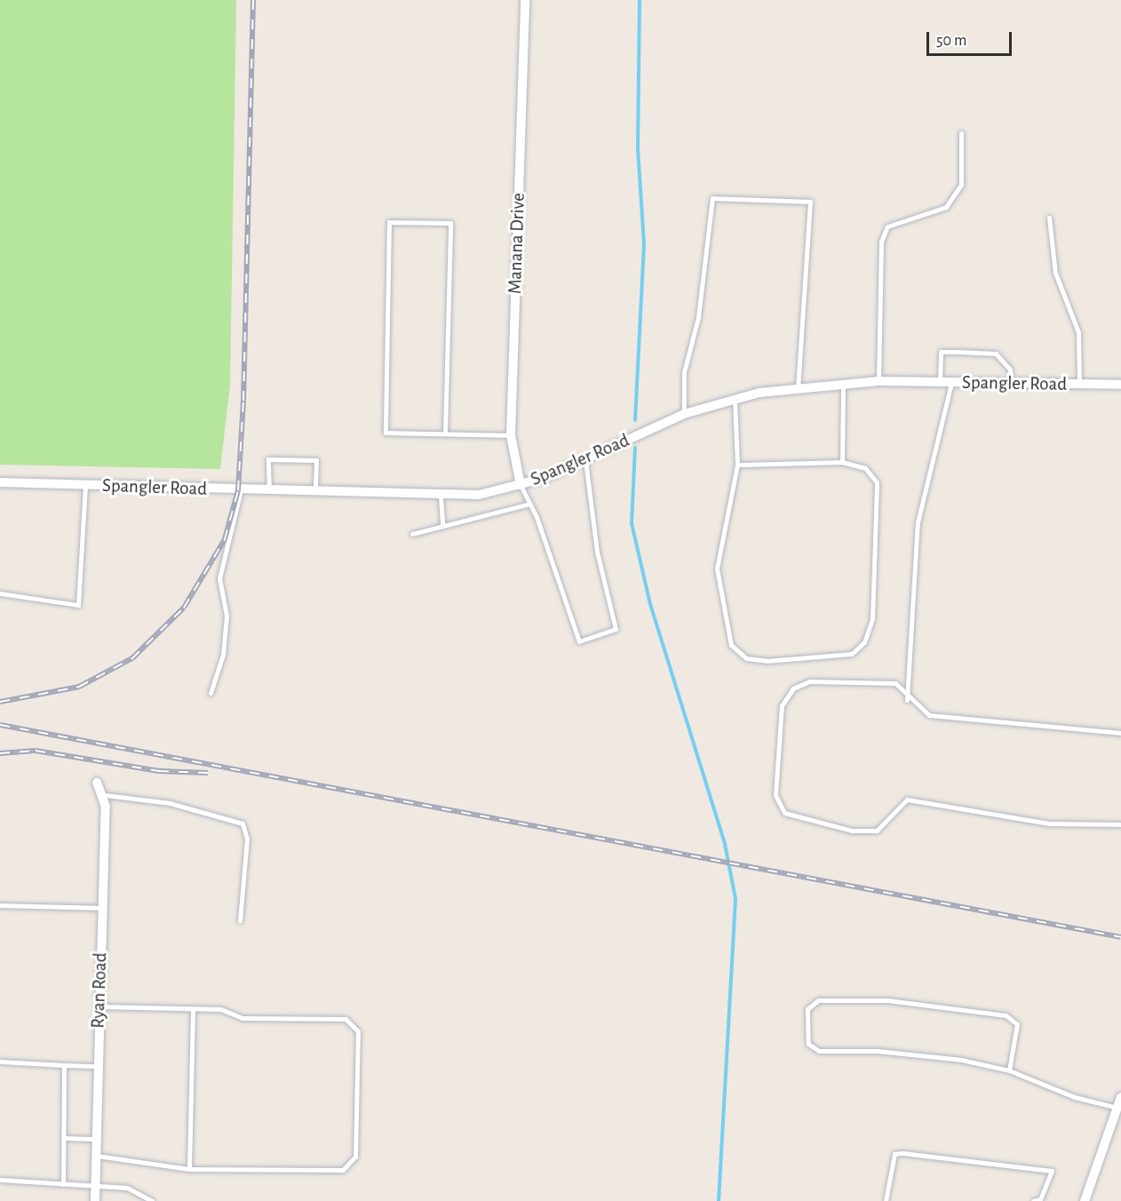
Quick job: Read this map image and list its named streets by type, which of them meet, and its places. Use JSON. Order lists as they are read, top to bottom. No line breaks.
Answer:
{"streets":{"street":["Manana Drive","Spangler Road","Ryan Road"]},"crossings":[["Manana Drive","Spangler Road"]],"scale_bar":"50 m"}
